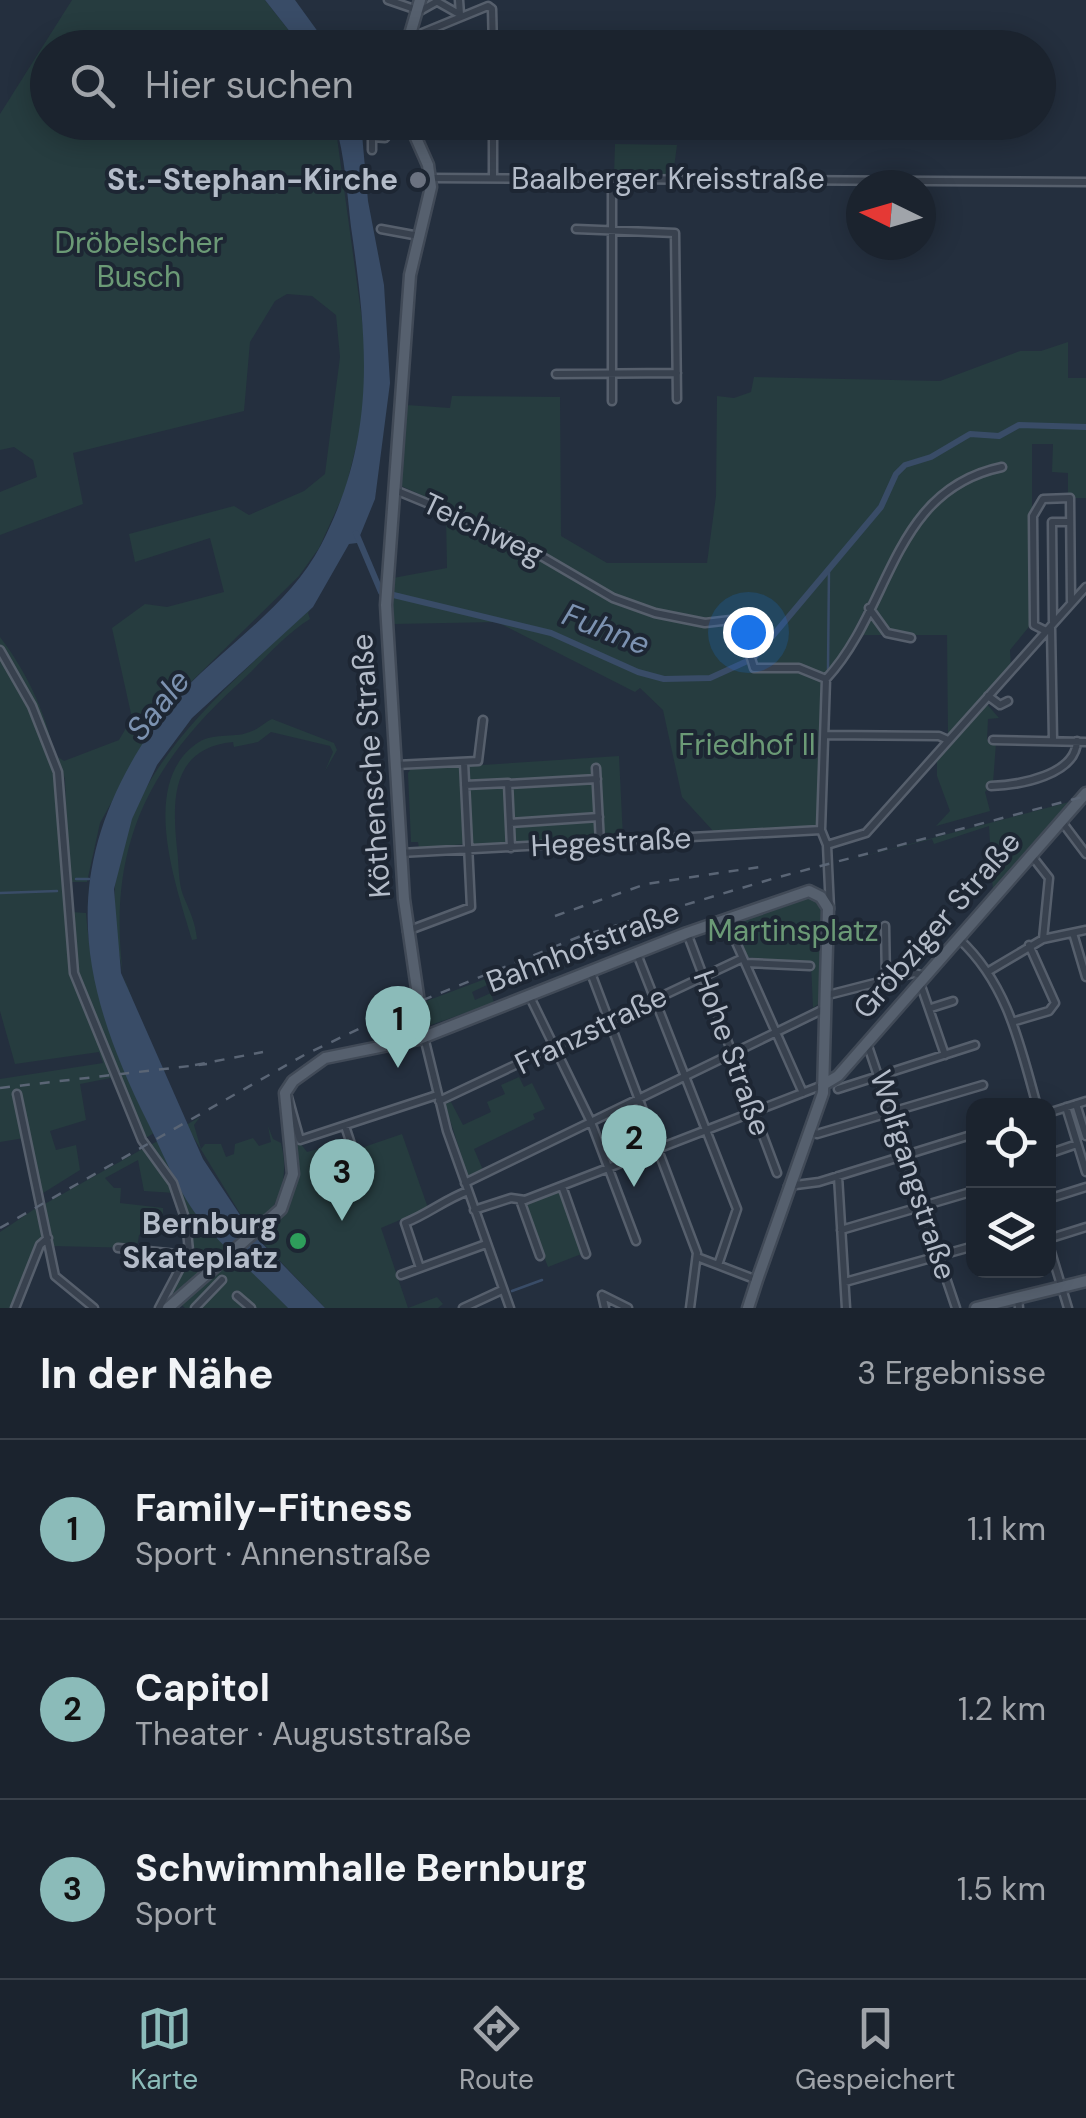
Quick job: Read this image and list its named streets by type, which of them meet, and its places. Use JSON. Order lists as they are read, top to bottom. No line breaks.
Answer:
{"streets":{"main road":["Köthensche Straße","Gröbziger Straße","Bahnhofstraße"],"street":["Baalberger Kreisstraße","Teichweg","Hegestraße","Franzstraße","Hohe Straße","Wolfgangstraße"]},"crossings":[["Baalberger Kreisstraße","Köthensche Straße"],["Teichweg","Köthensche Straße"],["Köthensche Straße","Hegestraße"],["Köthensche Straße","Bahnhofstraße"],["Gröbziger Straße","Wolfgangstraße"],["Bahnhofstraße","Franzstraße"],["Bahnhofstraße","Hohe Straße"],["Franzstraße","Hohe Straße"]],"water":["Fuhne","Saale"],"parks":["Dröbelscher Busch","Friedhof II","Martinsplatz"],"places":["St.-Stephan-Kirche","Bernburg Skateplatz"],"north":"left","page":{"search":"Hier suchen","pins":["1","2","3"],"heading":["In der Nähe","3 Ergebnisse"],"list":[{"mark":"1","name":"Family-Fitness","note":"Sport · Annenstraße","value":"1.1 km"},{"mark":"2","name":"Capitol","note":"Theater · Auguststraße","value":"1.2 km"},{"mark":"3","name":"Schwimmhalle Bernburg","note":"Sport","value":"1.5 km"}],"nav":["Karte","Route","Gespeichert"]}}
